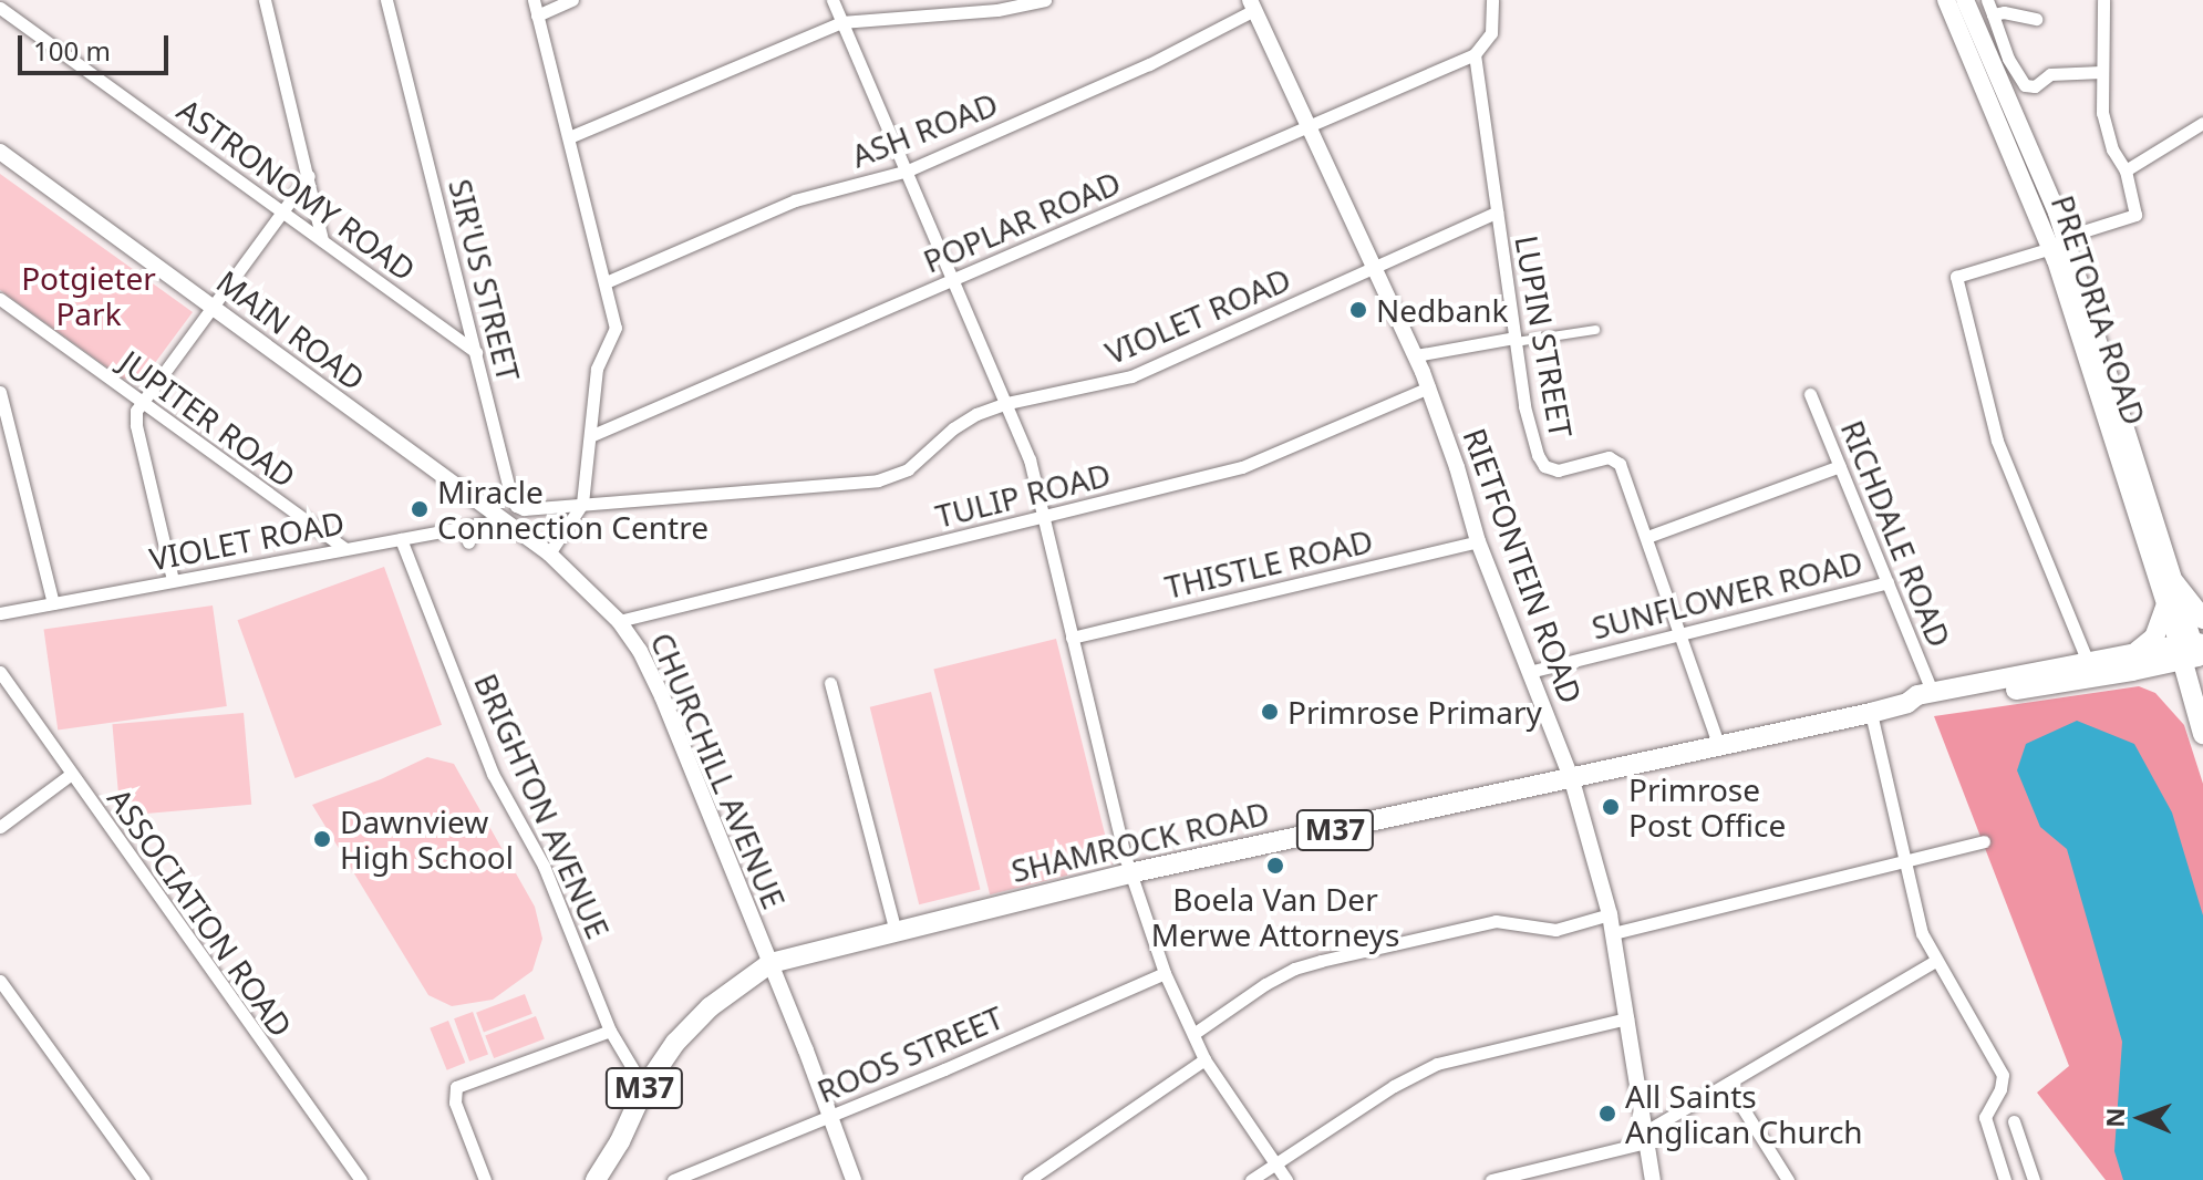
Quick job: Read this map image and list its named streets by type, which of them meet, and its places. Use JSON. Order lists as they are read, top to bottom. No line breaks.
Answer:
{"streets":{"main road":["PRETORIA ROAD","M37","SHAMROCK ROAD"],"street":["ASH ROAD","ASTRONOMY ROAD","POPLAR ROAD","SIR'US STREET","VIOLET ROAD","MAIN ROAD","LUPIN STREET","JUPITER ROAD","TULIP ROAD","RICHDALE ROAD","THISTLE ROAD","RIETFONTEIN ROAD","SUNFLOWER ROAD","CHURCHILL AVENUE","BRIGHTON AVENUE","ASSOCIATION ROAD","ROOS STREET"]},"crossings":[["ASH ROAD","RIETFONTEIN ROAD"],["ASTRONOMY ROAD","SIR'US STREET"],["POPLAR ROAD","LUPIN STREET"],["POPLAR ROAD","RIETFONTEIN ROAD"],["SIR'US STREET","VIOLET ROAD"],["PRETORIA ROAD","SHAMROCK ROAD"],["VIOLET ROAD","MAIN ROAD"],["VIOLET ROAD","LUPIN STREET"],["VIOLET ROAD","JUPITER ROAD"],["VIOLET ROAD","RIETFONTEIN ROAD"],["VIOLET ROAD","BRIGHTON AVENUE"],["MAIN ROAD","CHURCHILL AVENUE"],["LUPIN STREET","SUNFLOWER ROAD"],["LUPIN STREET","SHAMROCK ROAD"],["TULIP ROAD","RIETFONTEIN ROAD"],["TULIP ROAD","CHURCHILL AVENUE"],["RICHDALE ROAD","SUNFLOWER ROAD"],["RICHDALE ROAD","SHAMROCK ROAD"],["THISTLE ROAD","RIETFONTEIN ROAD"],["RIETFONTEIN ROAD","SUNFLOWER ROAD"],["RIETFONTEIN ROAD","SHAMROCK ROAD"],["CHURCHILL AVENUE","SHAMROCK ROAD"],["CHURCHILL AVENUE","ROOS STREET"],["BRIGHTON AVENUE","SHAMROCK ROAD"]],"parks":["Potgieter Park"],"places":["Nedbank","Miracle Connection Centre","Primrose Primary","Primrose Post Office","Dawnview High School","Boela Van Der Merwe Attorneys","All Saints Anglican Church"],"scale_bar":"100 m","north":"left"}
